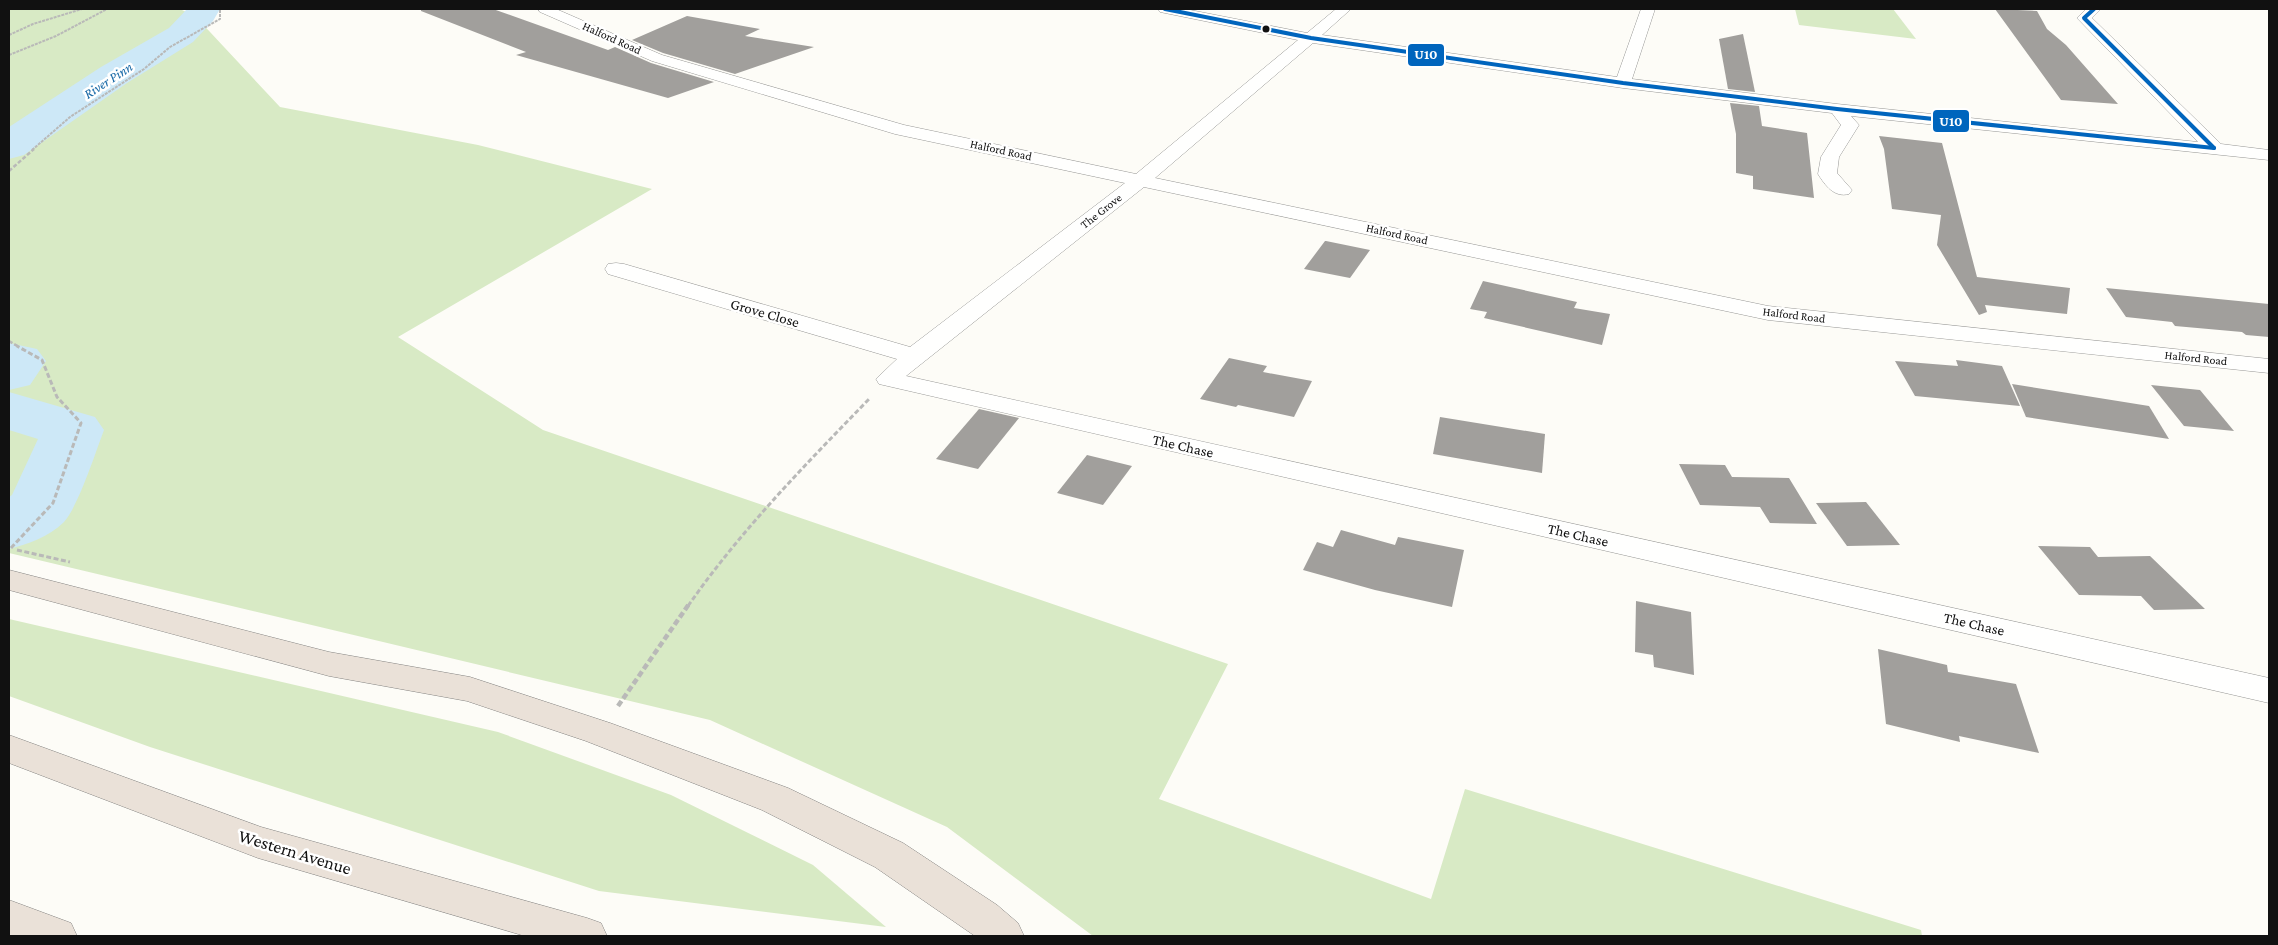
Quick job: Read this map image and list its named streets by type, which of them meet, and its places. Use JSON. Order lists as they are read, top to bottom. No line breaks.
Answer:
{"streets":{"highway":["Western Avenue"],"street":["Halford Road","The Grove","Grove Close","The Chase"]},"crossings":[["Halford Road","The Grove"],["The Grove","Grove Close"],["The Grove","The Chase"]],"water":["River Pinn"],"lines":["transit line U10"]}
